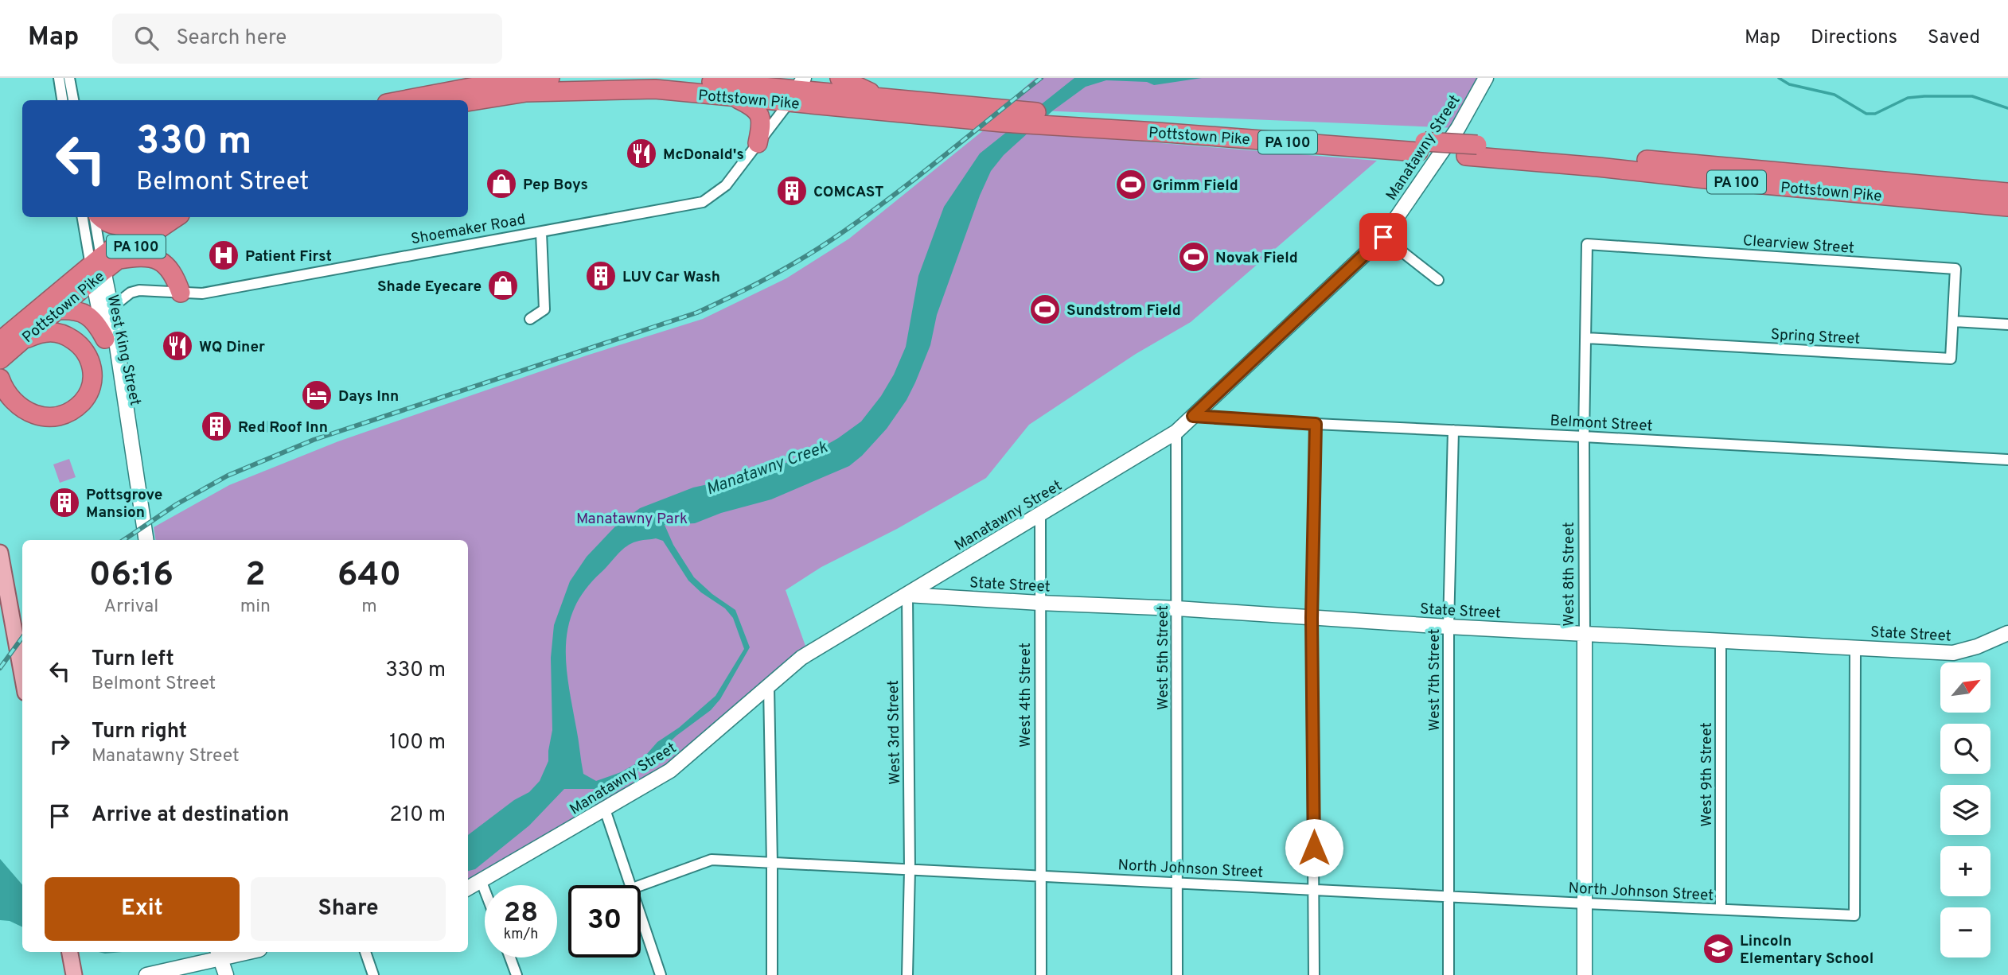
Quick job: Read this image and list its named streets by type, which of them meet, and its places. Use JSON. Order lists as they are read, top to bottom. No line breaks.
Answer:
{"streets":{"highway":["Pottstown Pike","PA 100"],"street":["Manatawny Street","Shoemaker Road","Clearview Street","Spring Street","West King Street","Belmont Street","West 8th Street","State Street","West 5th Street","West 7th Street","West 4th Street","West 3rd Street","West 9th Street","North Johnson Street"]},"crossings":[["Pottstown Pike","Shoemaker Road"],["Pottstown Pike","West King Street"],["Manatawny Street","Belmont Street"],["Manatawny Street","State Street"],["Manatawny Street","West 5th Street"],["Manatawny Street","West 4th Street"],["Manatawny Street","West 3rd Street"],["Shoemaker Road","West King Street"],["Clearview Street","Spring Street"],["Clearview Street","West 8th Street"],["Spring Street","West 8th Street"],["Belmont Street","West 8th Street"],["Belmont Street","West 7th Street"],["West 8th Street","State Street"],["West 8th Street","North Johnson Street"],["State Street","West 5th Street"],["State Street","West 7th Street"],["State Street","West 4th Street"],["State Street","West 3rd Street"],["State Street","West 9th Street"],["State Street","North Johnson Street"],["West 5th Street","North Johnson Street"],["West 7th Street","North Johnson Street"],["West 4th Street","North Johnson Street"],["West 3rd Street","North Johnson Street"],["West 9th Street","North Johnson Street"]],"water":["Manatawny Creek"],"parks":["Manatawny Park"],"places":{"restaurant":["McDonald's","WQ Diner"],"shop":["Pep Boys","Shade Eyecare"],"sports":["Grimm Field","Novak Field","Sundstrom Field"],"building":["COMCAST","LUV Car Wash","Red Roof Inn","Pottsgrove Mansion"],"hospital":["Patient First"],"hotel":["Days Inn"],"school or university":["Lincoln Elementary School"]},"north":"top right","page":{"header":"Map","search":"Search here","nav":["Map","Directions","Saved"],"turn":["330 m","Belmont Street"],"eta":["06:16","Arrival","2","min","640","m"],"list":[{"name":"Turn left","note":"Belmont Street","value":"330 m"},{"name":"Turn right","note":"Manatawny Street","value":"100 m"},{"name":"Arrive at destination","value":"210 m"}],"map_buttons":["+","−"],"buttons":["Exit","Share"],"speed":"28 km/h","limit":"30"}}
